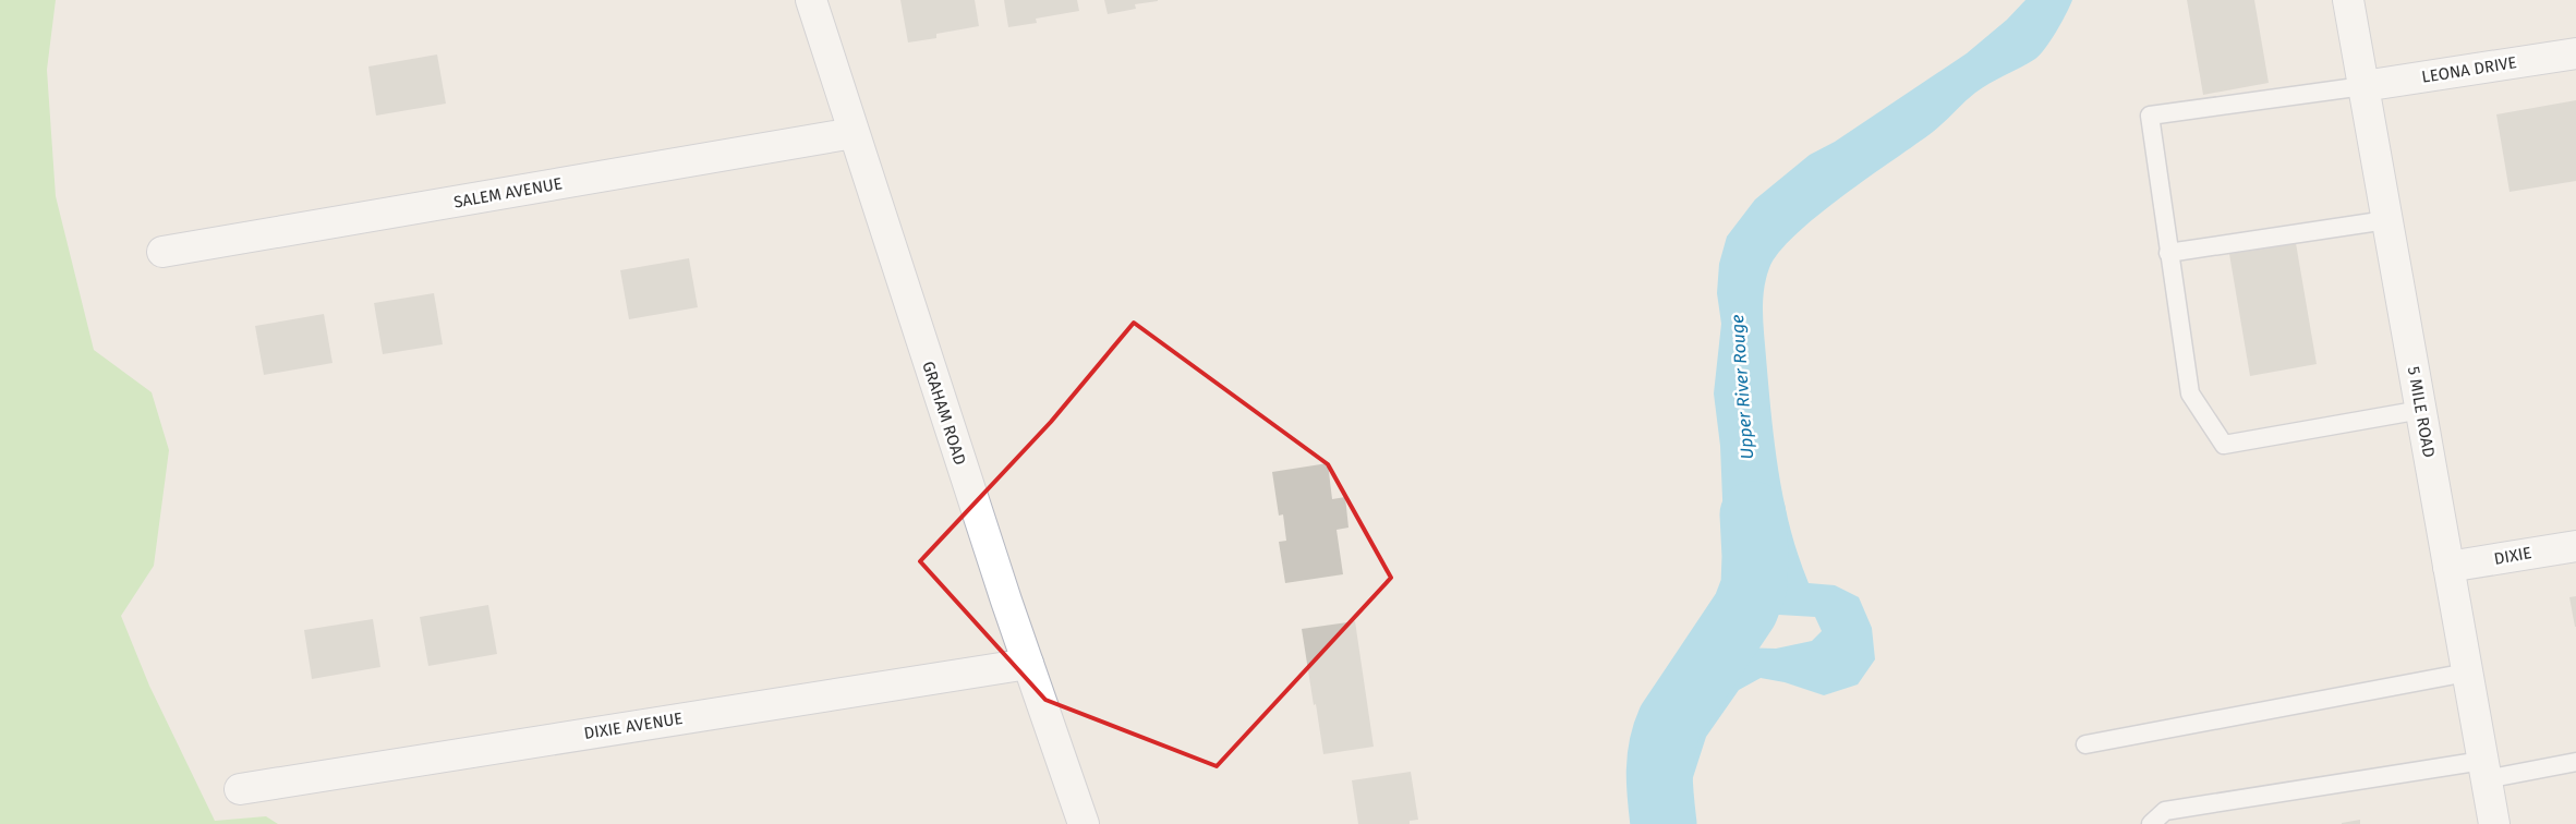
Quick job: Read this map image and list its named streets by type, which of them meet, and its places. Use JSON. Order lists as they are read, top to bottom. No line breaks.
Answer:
{"streets":{"street":["LEONA DRIVE","SALEM AVENUE","5 MILE ROAD","GRAHAM ROAD","DIXIE","DIXIE AVENUE"]},"crossings":[["LEONA DRIVE","5 MILE ROAD"],["SALEM AVENUE","GRAHAM ROAD"],["5 MILE ROAD","DIXIE"],["GRAHAM ROAD","DIXIE AVENUE"]],"water":["Upper River Rouge"]}
